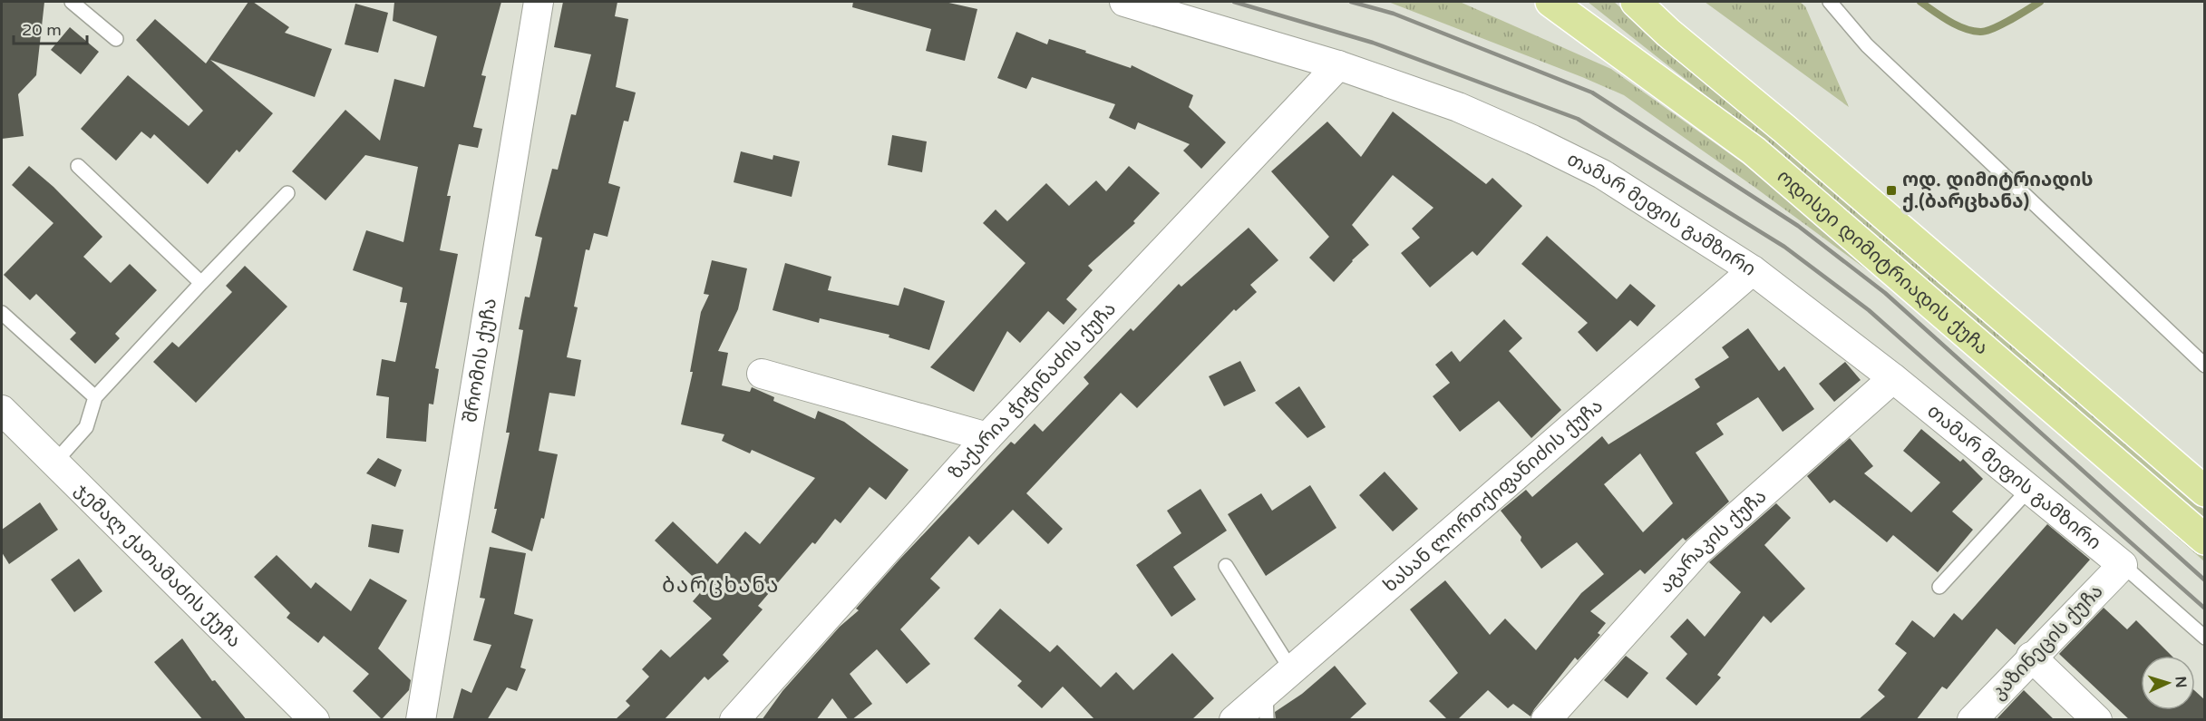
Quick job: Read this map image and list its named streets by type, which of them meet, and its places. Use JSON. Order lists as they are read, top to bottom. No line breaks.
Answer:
{"streets":{"main road":["ოდისეი დიმიტრიადის ქუჩა"],"street":["თამარ მეფის გამზირი","შრომის ქუჩა","ზაქარია ჭიჭინაძის ქუჩა","ხასან ლორთქიფანიძის ქუჩა","აგარაკის ქუჩა","ჯემალ ქათამაძის ქუჩა","კაზინეცის ქუჩა"]},"crossings":[["თამარ მეფის გამზირი","ზაქარია ჭიჭინაძის ქუჩა"],["თამარ მეფის გამზირი","ხასან ლორთქიფანიძის ქუჩა"],["თამარ მეფის გამზირი","აგარაკის ქუჩა"],["თამარ მეფის გამზირი","კაზინეცის ქუჩა"]],"districts":["ბარცხანა"],"places":{"transit":["ოდ. დიმიტრიადის ქ.(ბარცხანა)"]},"scale_bar":"20 m","north":"right"}
